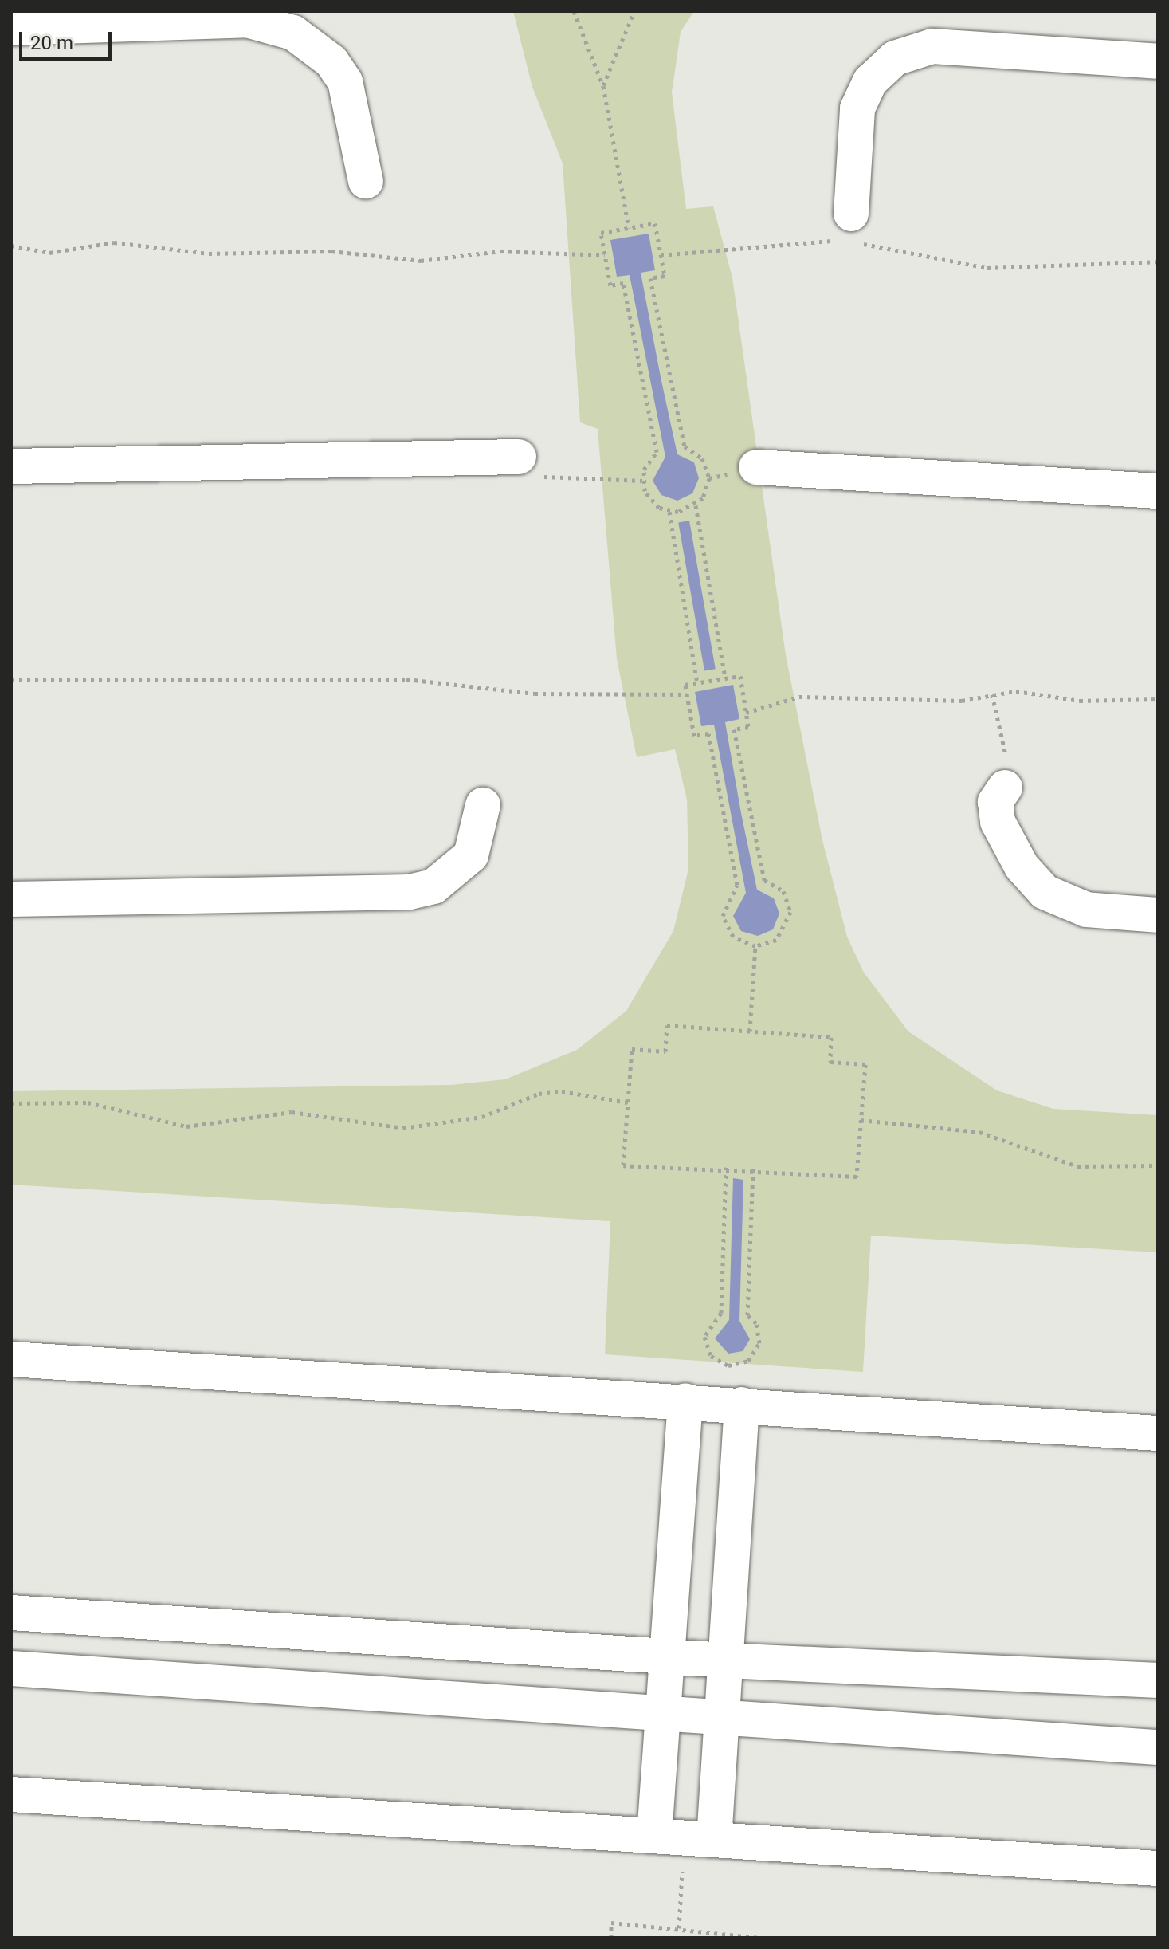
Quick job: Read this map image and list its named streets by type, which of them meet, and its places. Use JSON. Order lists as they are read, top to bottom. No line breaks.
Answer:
{"scale_bar":"20 m"}
